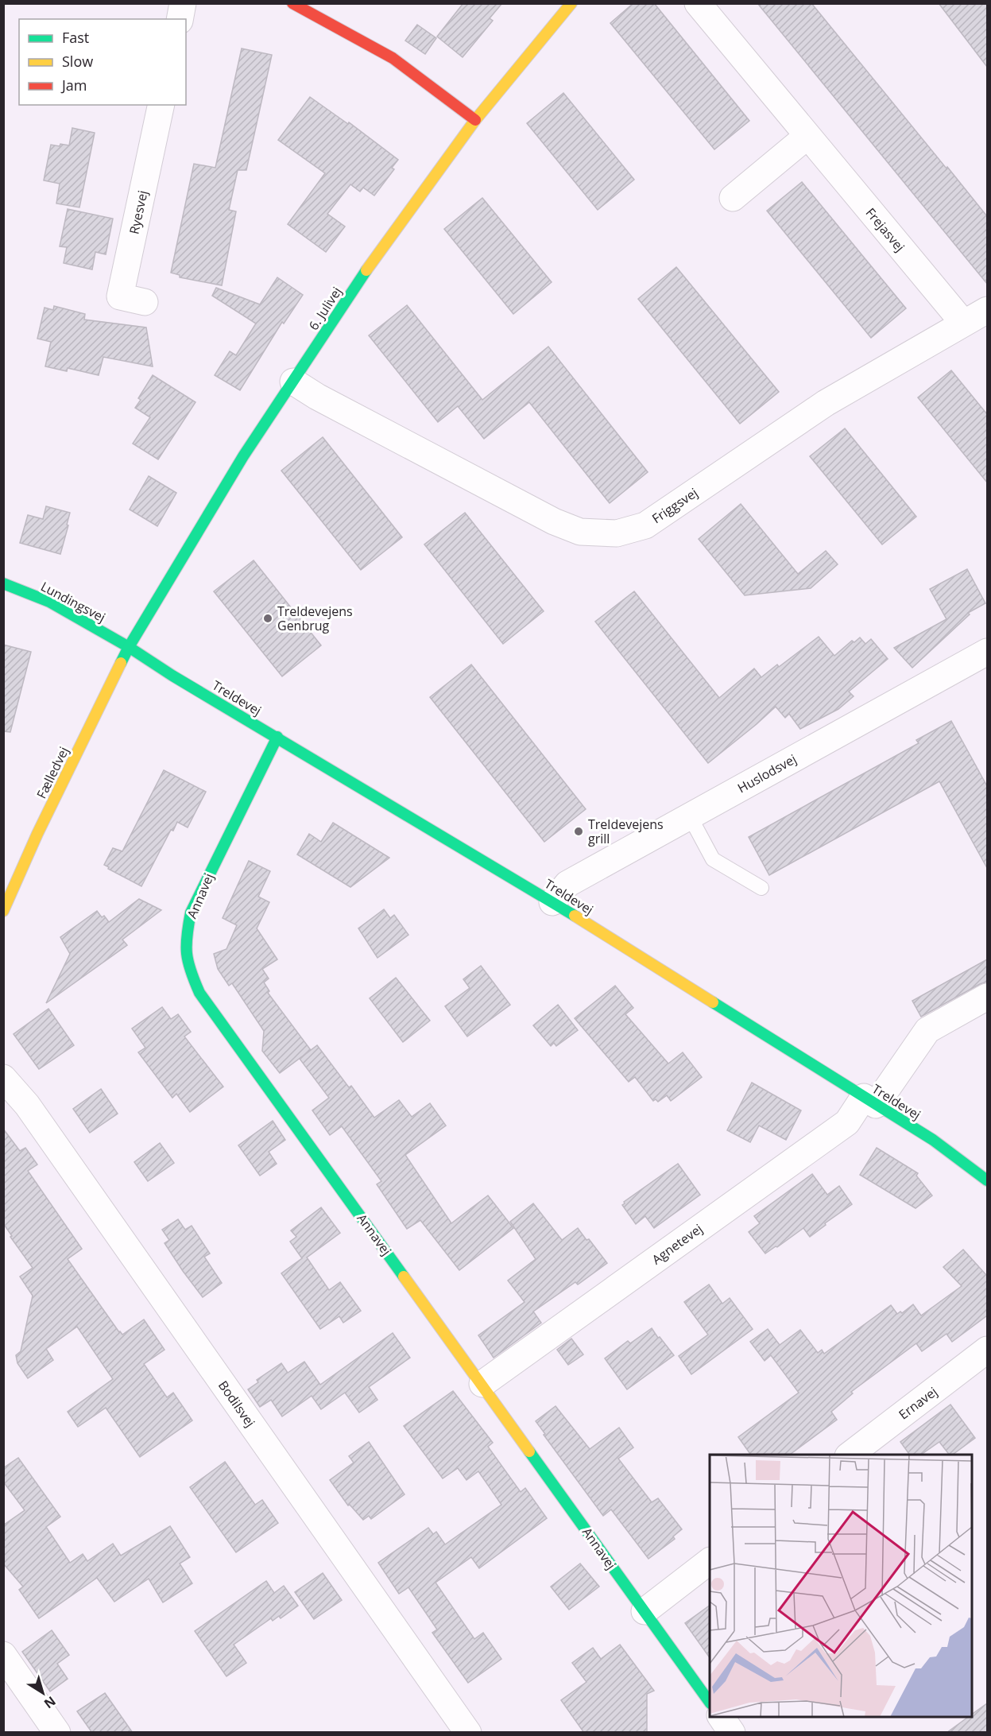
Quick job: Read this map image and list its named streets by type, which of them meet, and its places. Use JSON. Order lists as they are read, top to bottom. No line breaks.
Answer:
{"streets":{"street":["Ryesvej","Frejasvej","6. Julivej","Friggsvej","Lundingsvej","Treldevej","Fælledvej","Huslodsvej","Annavej","Agnetevej","Ernavej","Bodilsvej"]},"crossings":[["Frejasvej","Friggsvej"],["6. Julivej","Friggsvej"],["6. Julivej","Lundingsvej"],["6. Julivej","Treldevej"],["6. Julivej","Fælledvej"],["Lundingsvej","Treldevej"],["Lundingsvej","Fælledvej"],["Treldevej","Fælledvej"],["Treldevej","Huslodsvej"],["Treldevej","Annavej"],["Treldevej","Agnetevej"],["Annavej","Agnetevej"]],"places":["Treldevejens Genbrug","Treldevejens grill"],"legend":["Fast","Slow","Jam"],"north":"bottom right"}
